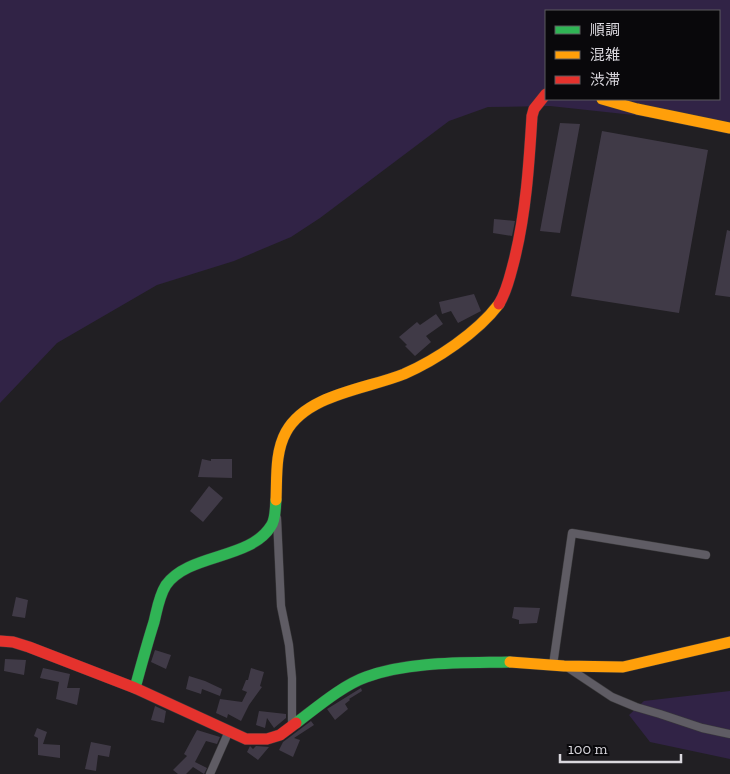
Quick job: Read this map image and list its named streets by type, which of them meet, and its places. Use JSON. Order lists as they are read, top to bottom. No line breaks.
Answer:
{"legend":["順調","混雑","渋滞"],"scale_bar":"100 m"}
